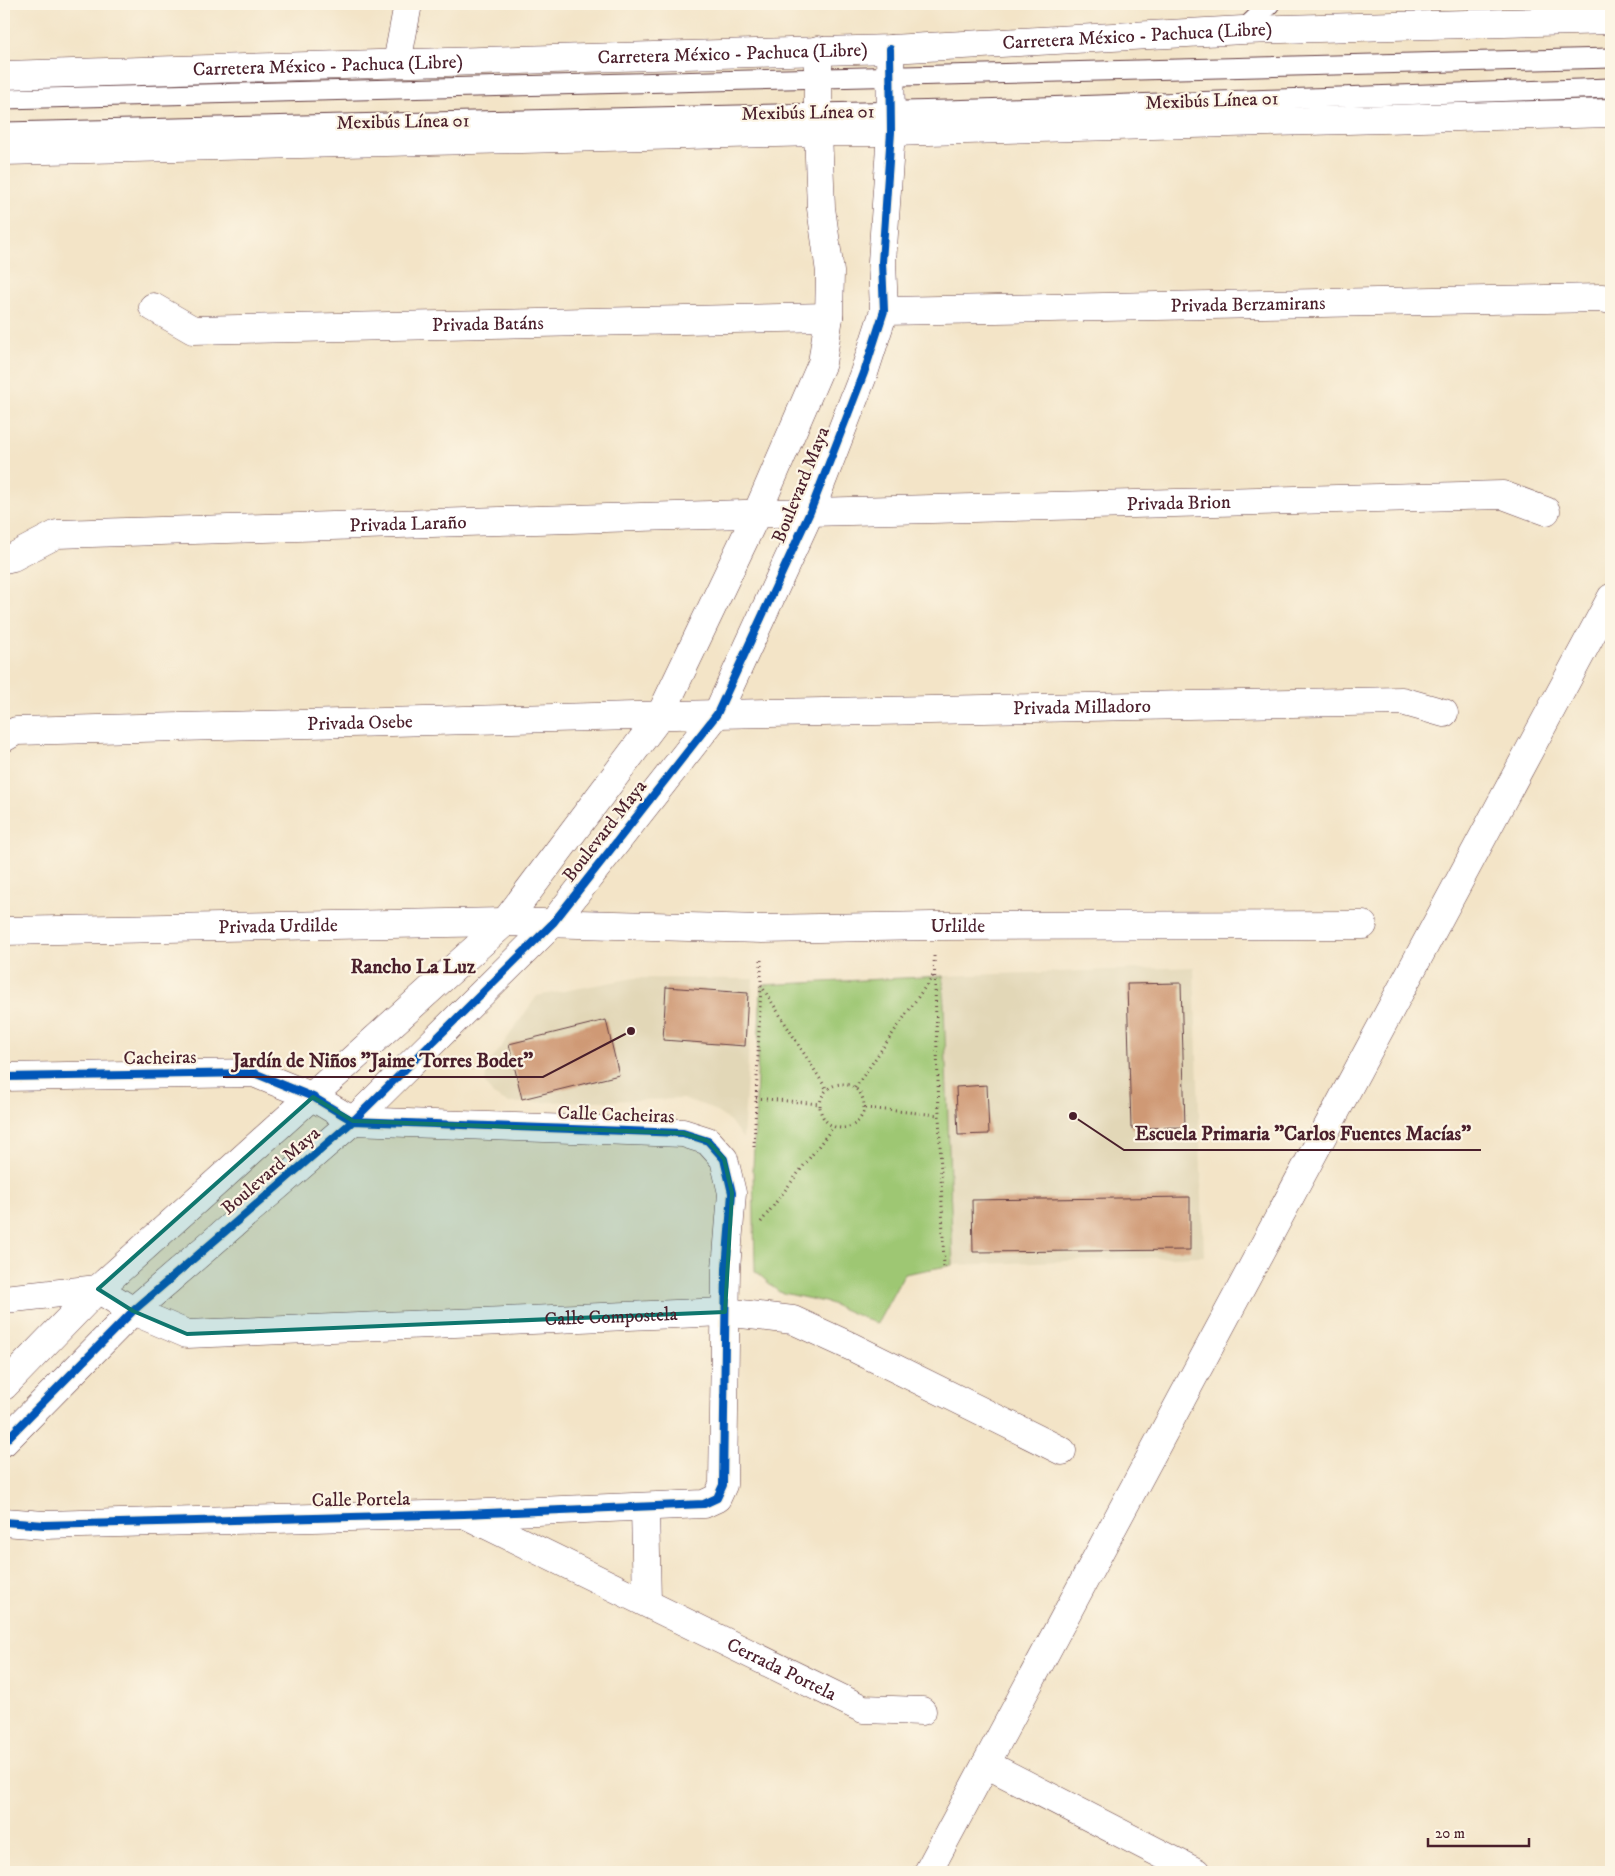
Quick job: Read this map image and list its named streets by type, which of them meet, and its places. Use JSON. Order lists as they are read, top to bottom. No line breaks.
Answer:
{"streets":{"street":["Carretera México - Pachuca (Libre)","Privada Berzamirans","Privada Batáns","Boulevard Maya","Privada Brion","Privada Laraño","Privada Milladoro","Privada Osebe","Privada Urdilde","Urlilde","Cacheiras","Calle Cacheiras","Calle Compostela","Calle Portela","Cerrada Portela"],"lane":["Mexibús Línea 01"]},"crossings":[["Carretera México - Pachuca (Libre)","Boulevard Maya"],["Mexibús Línea 01","Boulevard Maya"],["Privada Berzamirans","Boulevard Maya"],["Privada Batáns","Boulevard Maya"],["Boulevard Maya","Privada Brion"],["Boulevard Maya","Privada Laraño"],["Boulevard Maya","Privada Milladoro"],["Boulevard Maya","Privada Osebe"],["Boulevard Maya","Privada Urdilde"],["Boulevard Maya","Urlilde"],["Boulevard Maya","Cacheiras"],["Boulevard Maya","Calle Cacheiras"],["Boulevard Maya","Calle Compostela"],["Privada Brion","Privada Laraño"],["Privada Milladoro","Privada Osebe"],["Privada Urdilde","Urlilde"],["Cacheiras","Calle Cacheiras"],["Calle Cacheiras","Calle Compostela"],["Calle Cacheiras","Calle Portela"],["Calle Portela","Cerrada Portela"]],"districts":["Rancho La Luz"],"places":["Jardín de Niños \"Jaime Torres Bodet\"","Escuela Primaria \"Carlos Fuentes Macías\""],"scale_bar":"20 m"}
